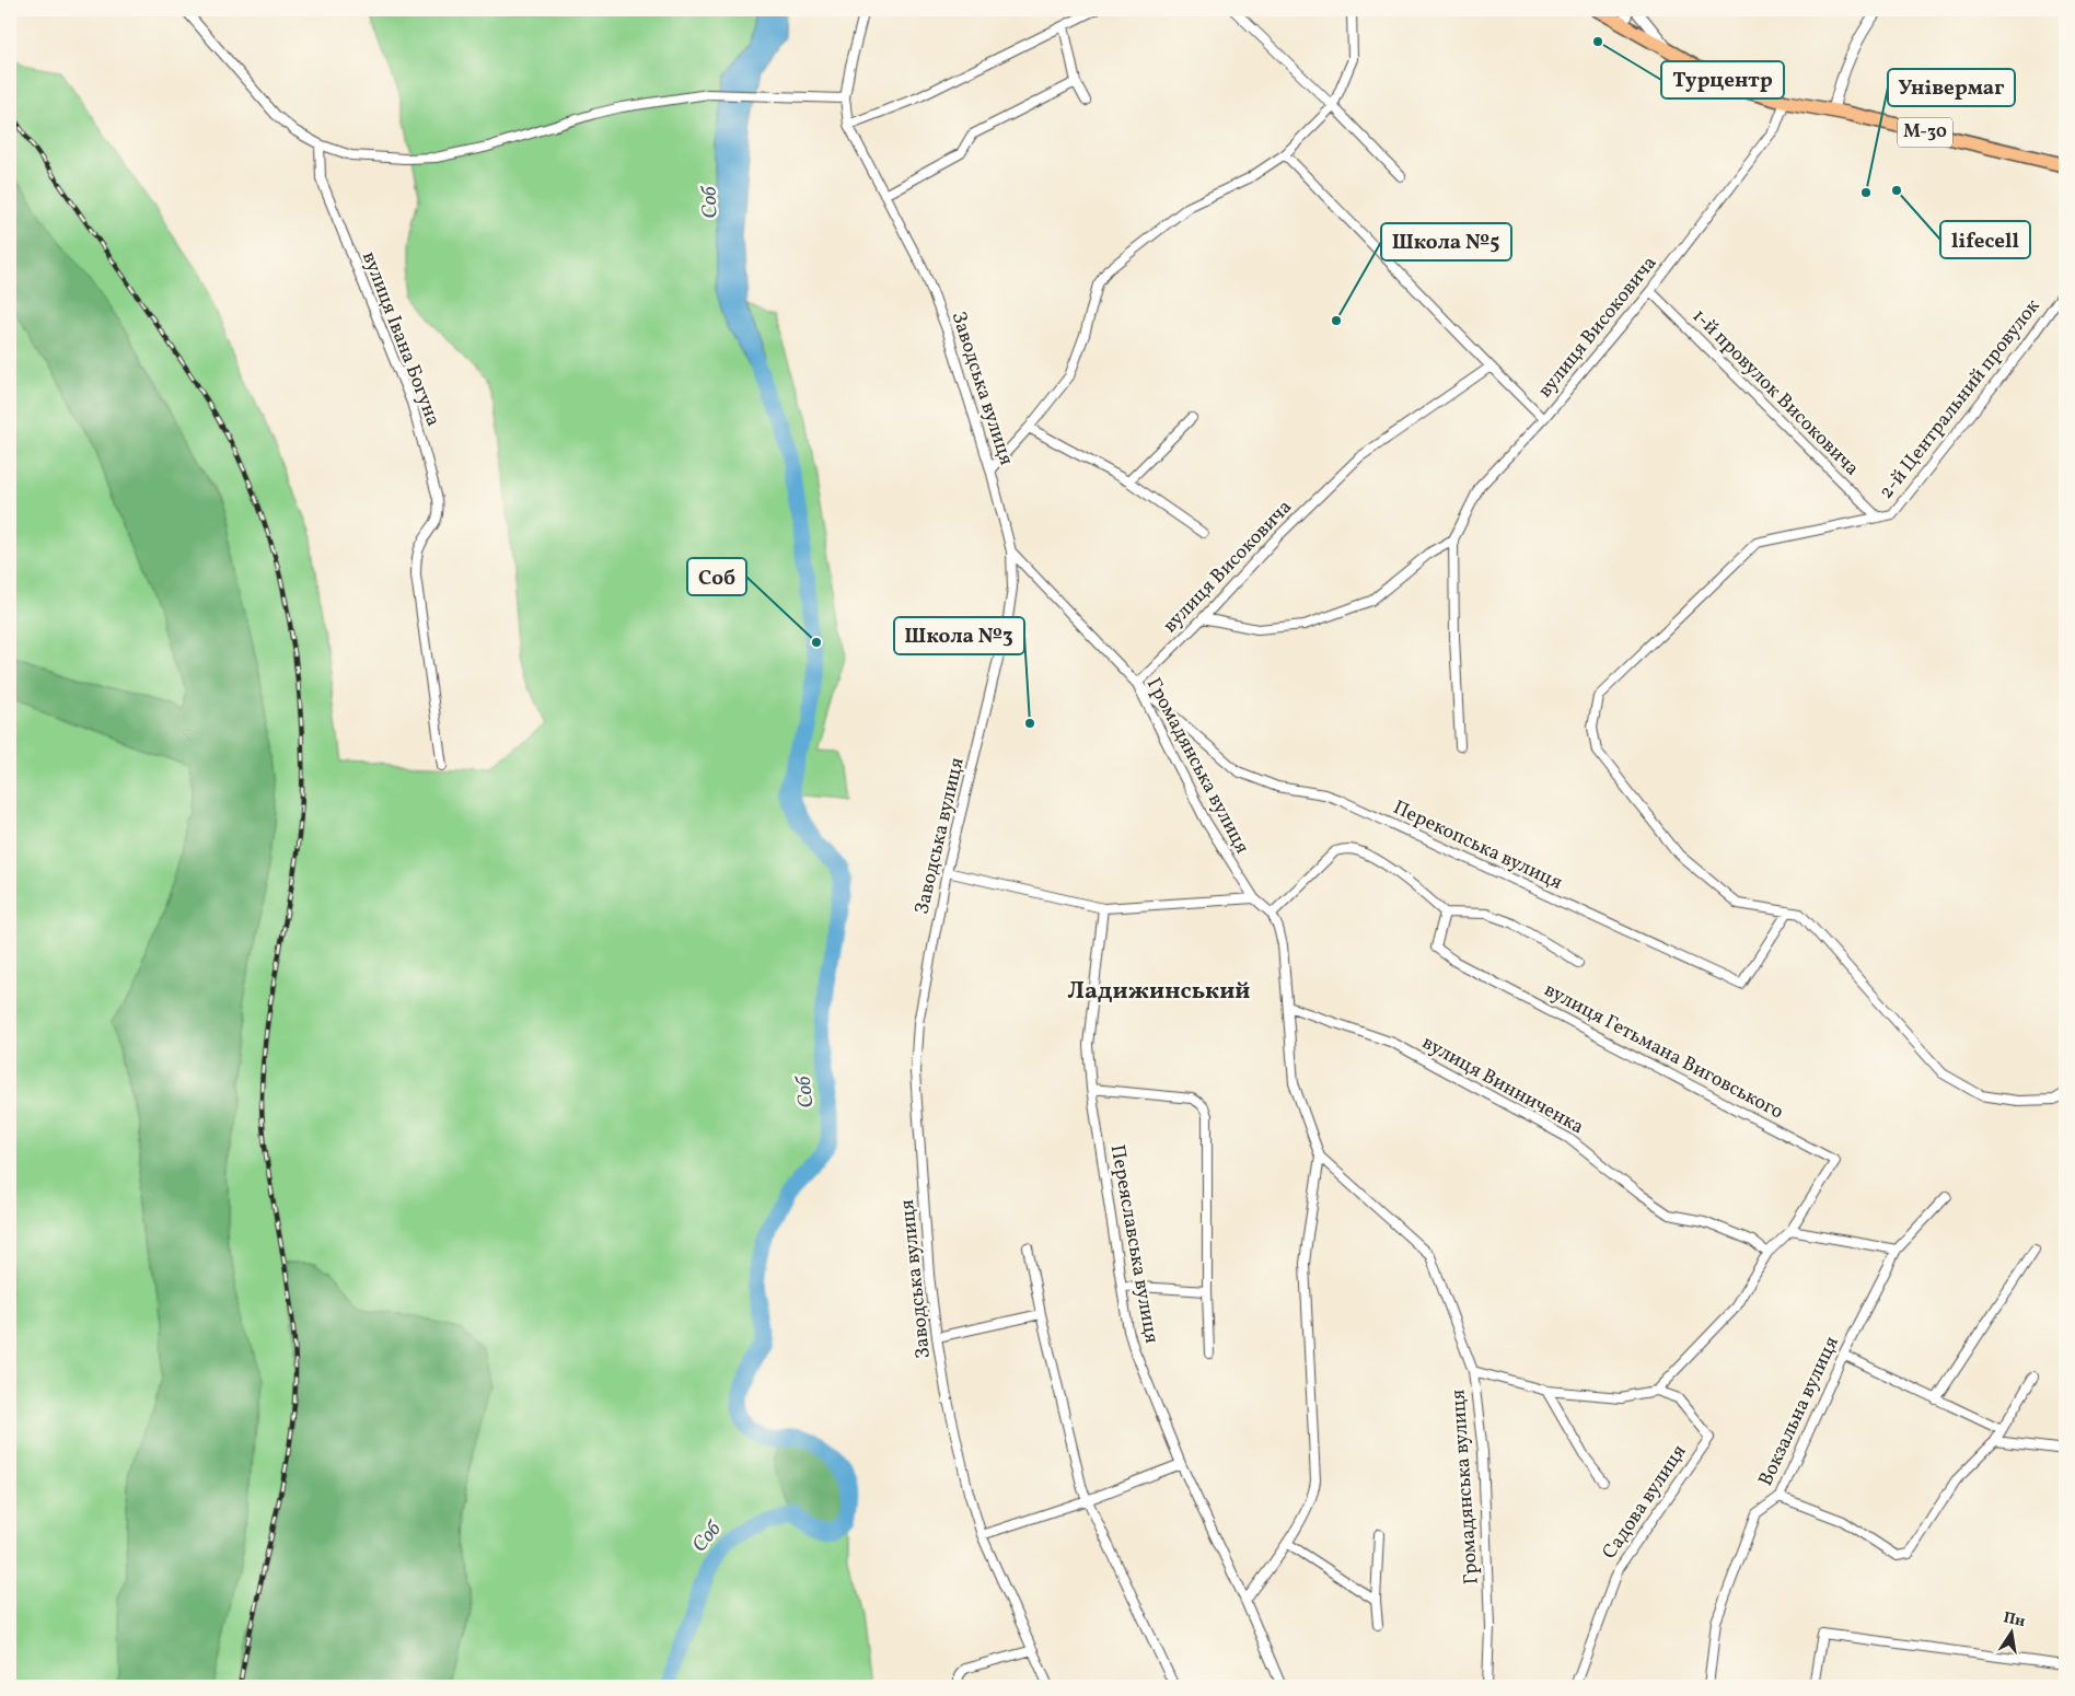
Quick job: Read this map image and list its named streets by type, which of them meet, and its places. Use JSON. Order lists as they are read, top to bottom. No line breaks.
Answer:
{"streets":{"highway":["М-30"],"street":["вулиця Високовича","вулиця Івана Богуна","Заводська вулиця","1-й провулок Високовича","2-й Центральний провулок","Громадянська вулиця","Перекопська вулиця","вулиця Гетьмана Виговського","вулиця Винниченка","Переяславська вулиця","Вокзальна вулиця","Садова вулиця"]},"crossings":[["М-30","вулиця Високовича"],["вулиця Високовича","1-й провулок Високовича"],["вулиця Високовича","Громадянська вулиця"],["вулиця Високовича","Перекопська вулиця"],["Заводська вулиця","Громадянська вулиця"],["1-й провулок Високовича","2-й Центральний провулок"],["2-й Центральний провулок","Перекопська вулиця"],["Громадянська вулиця","Перекопська вулиця"],["Громадянська вулиця","вулиця Винниченка"]],"districts":["Ладижинський"],"water":["Соб"],"places":["Турцентр","lifecell","Універмаг","Школа №5","Соб","Школа №3"],"north":"top"}
